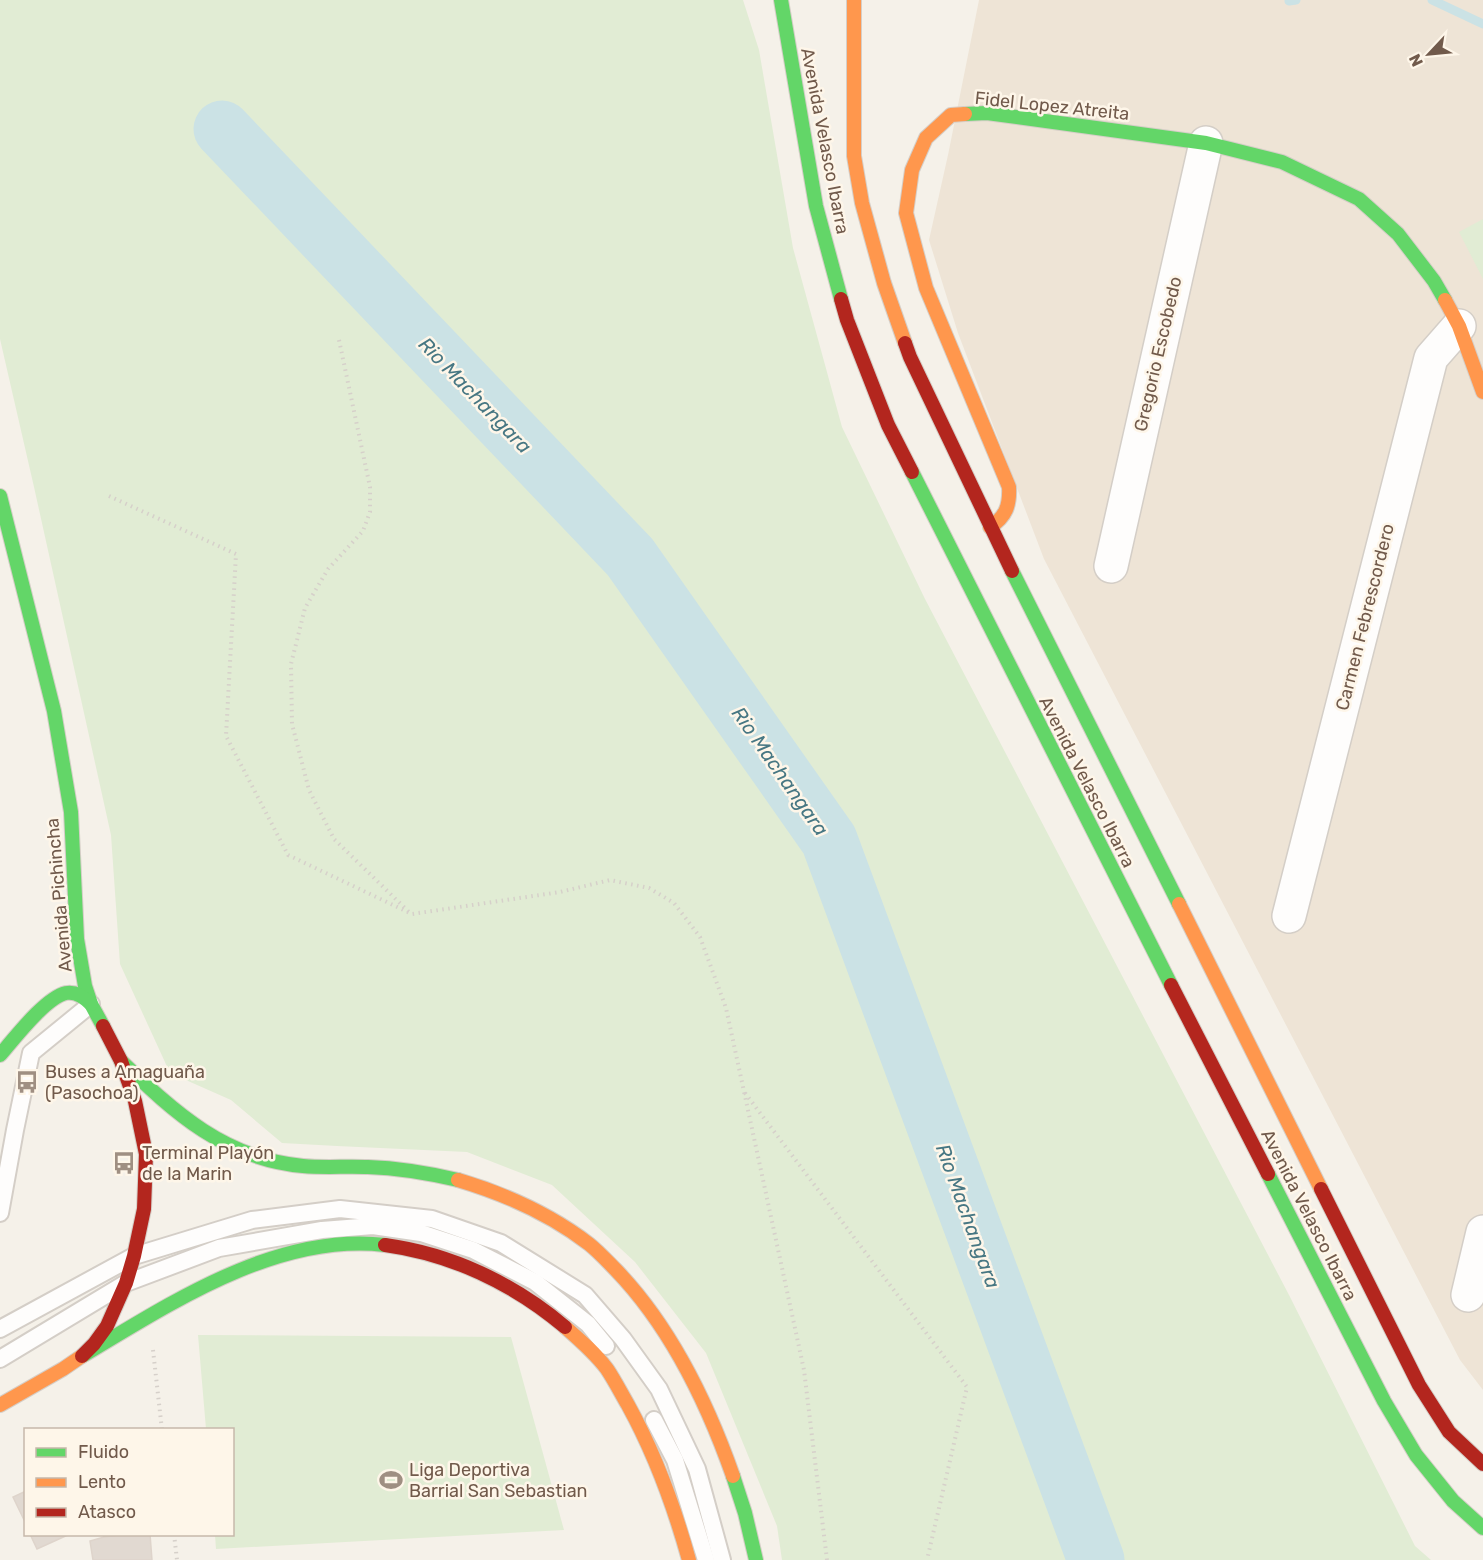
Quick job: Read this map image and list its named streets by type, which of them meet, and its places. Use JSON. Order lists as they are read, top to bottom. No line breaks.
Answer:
{"streets":{"main road":["Fidel Lopez Atreita","Avenida Velasco Ibarra","Avenida Pichincha"],"street":["Gregorio Escobedo","Carmen Febrescordero"]},"crossings":[["Fidel Lopez Atreita","Avenida Velasco Ibarra"],["Fidel Lopez Atreita","Gregorio Escobedo"],["Fidel Lopez Atreita","Carmen Febrescordero"]],"water":["Rio Machangara"],"places":{"bus stop":["Buses a Amaguaña (Pasochoa)","Terminal Playón de la Marin"],"sports":["Liga Deportiva Barrial San Sebastian"]},"legend":["Fluido","Lento","Atasco"],"north":"bottom left"}
